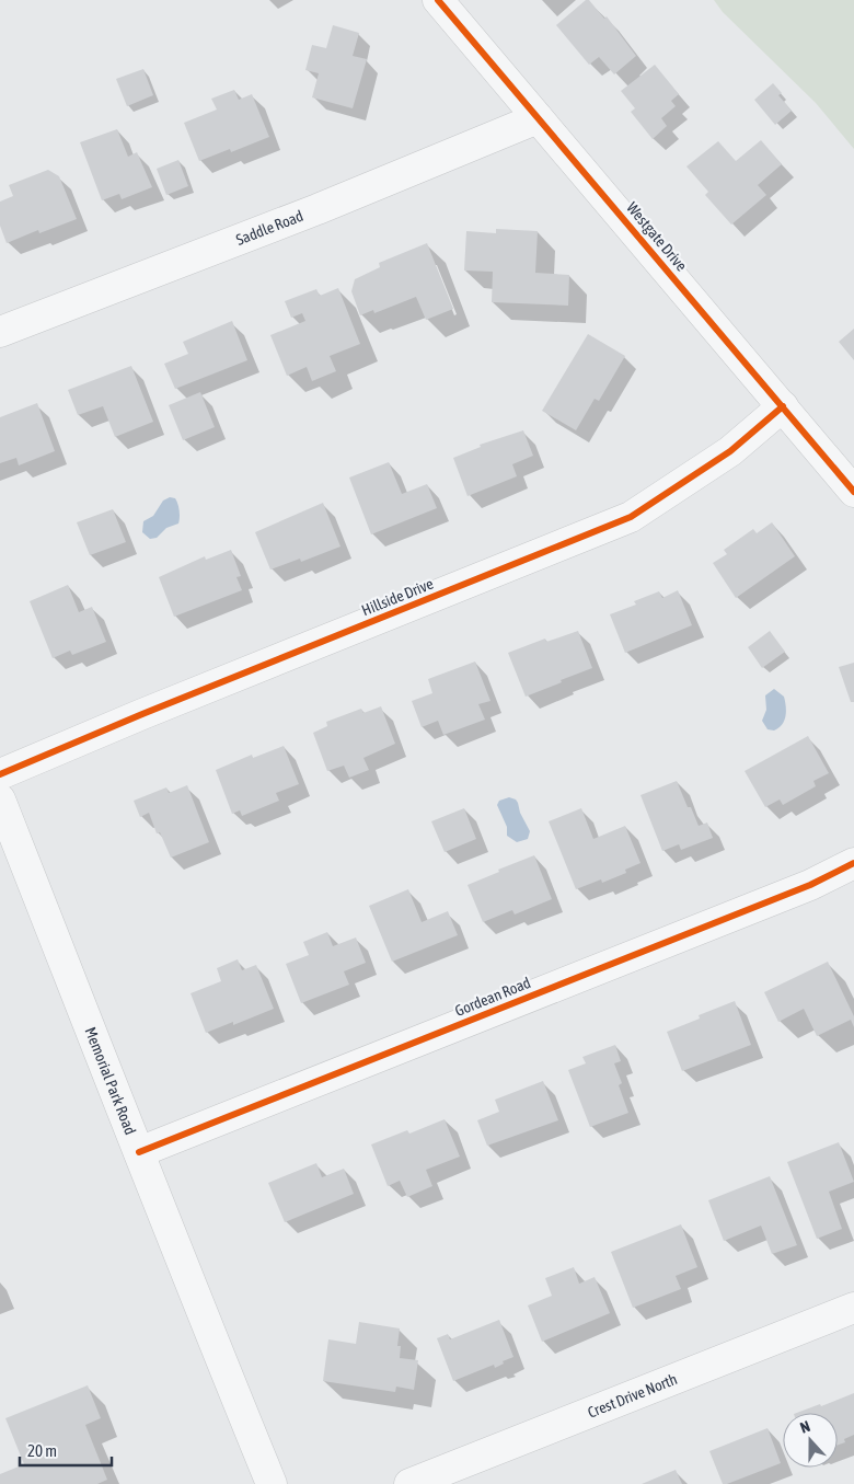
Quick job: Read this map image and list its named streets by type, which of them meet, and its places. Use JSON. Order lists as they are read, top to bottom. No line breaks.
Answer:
{"streets":{"street":["Saddle Road","Westgate Drive","Hillside Drive","Gordean Road","Memorial Park Road","Crest Drive North"]},"crossings":[["Saddle Road","Westgate Drive"],["Westgate Drive","Hillside Drive"],["Gordean Road","Memorial Park Road"]],"scale_bar":"20 m","north":"top"}
